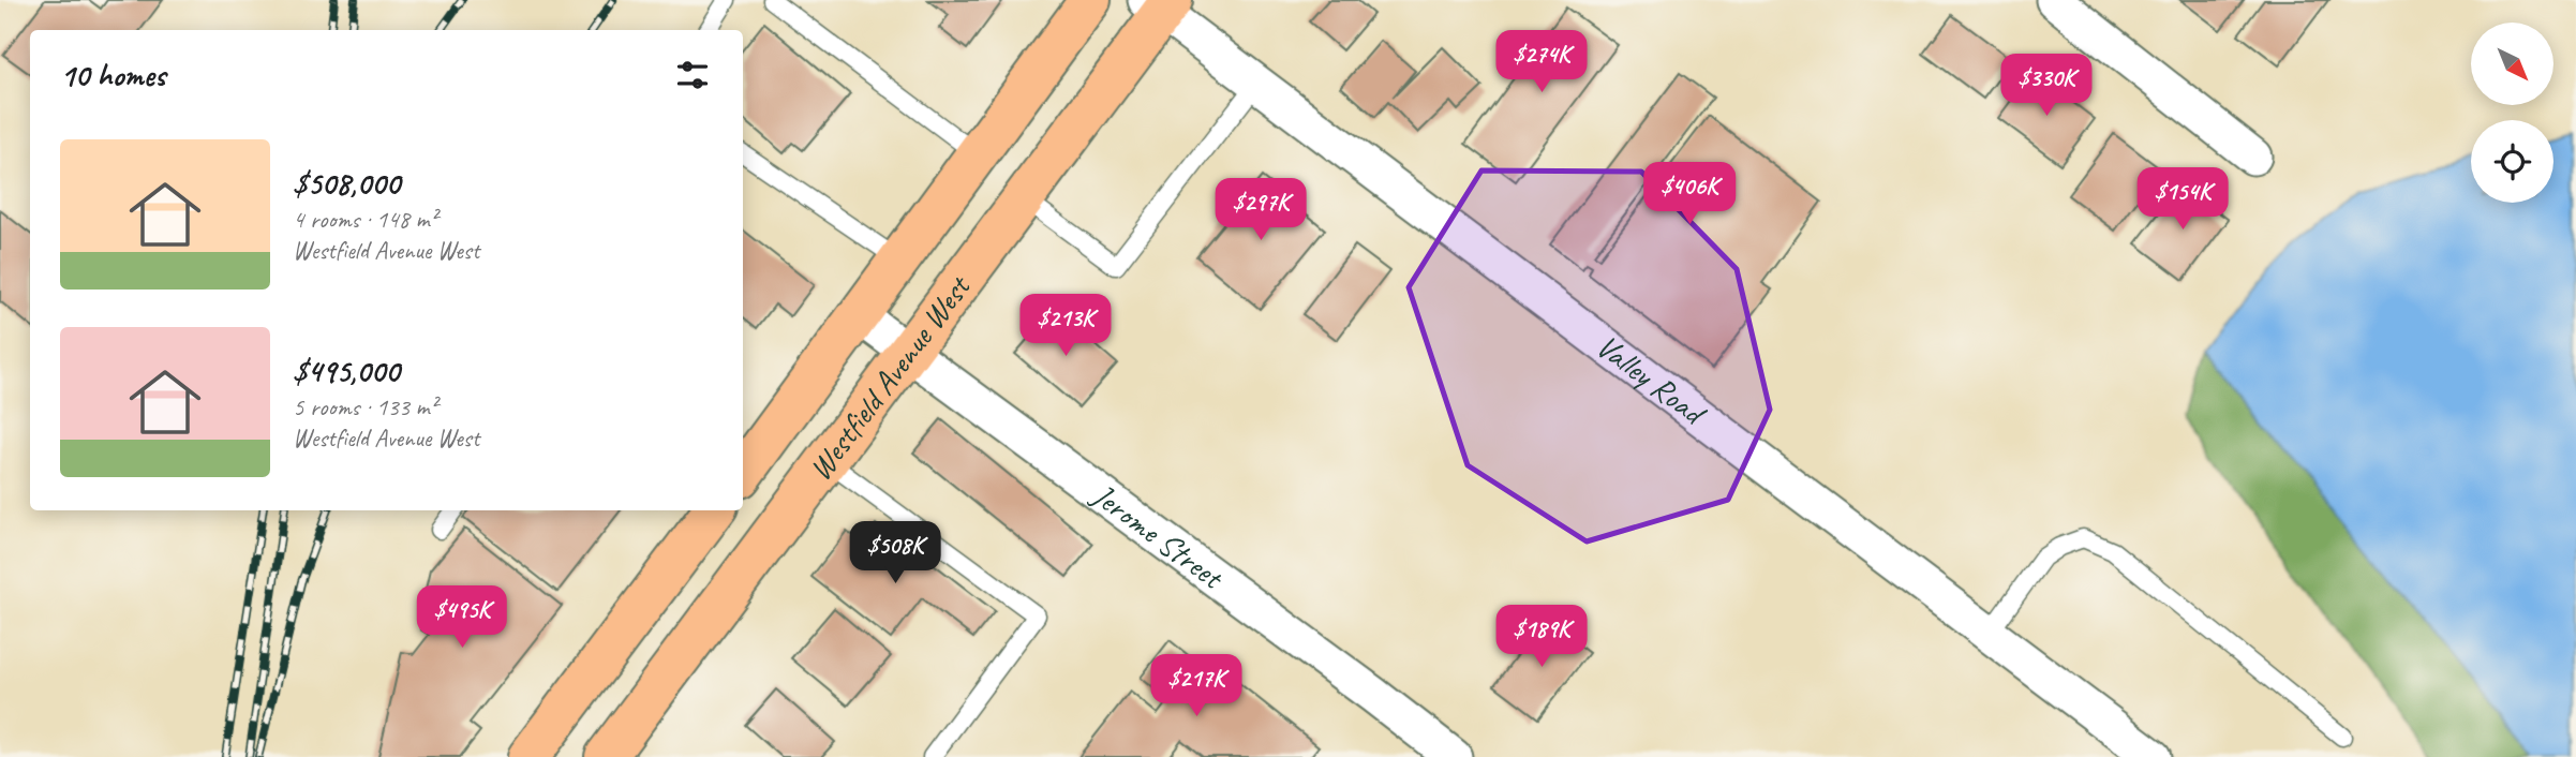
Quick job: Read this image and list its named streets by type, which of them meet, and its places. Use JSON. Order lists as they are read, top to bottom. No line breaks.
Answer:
{"streets":{"main road":["Westfield Avenue West"],"street":["Valley Road","Jerome Street"]},"crossings":[["Westfield Avenue West","Valley Road"],["Westfield Avenue West","Jerome Street"]],"north":"bottom right","page":{"price":["$274K","$330K","$406K","$154K","$297K","$213K","$508K","$495K","$189K","$217K"],"heading":"10 homes","list":[{"name":"$508,000","note":"4 rooms · 148 m² · Westfield Avenue West"},{"name":"$495,000","note":"5 rooms · 133 m² · Westfield Avenue West"}]}}
